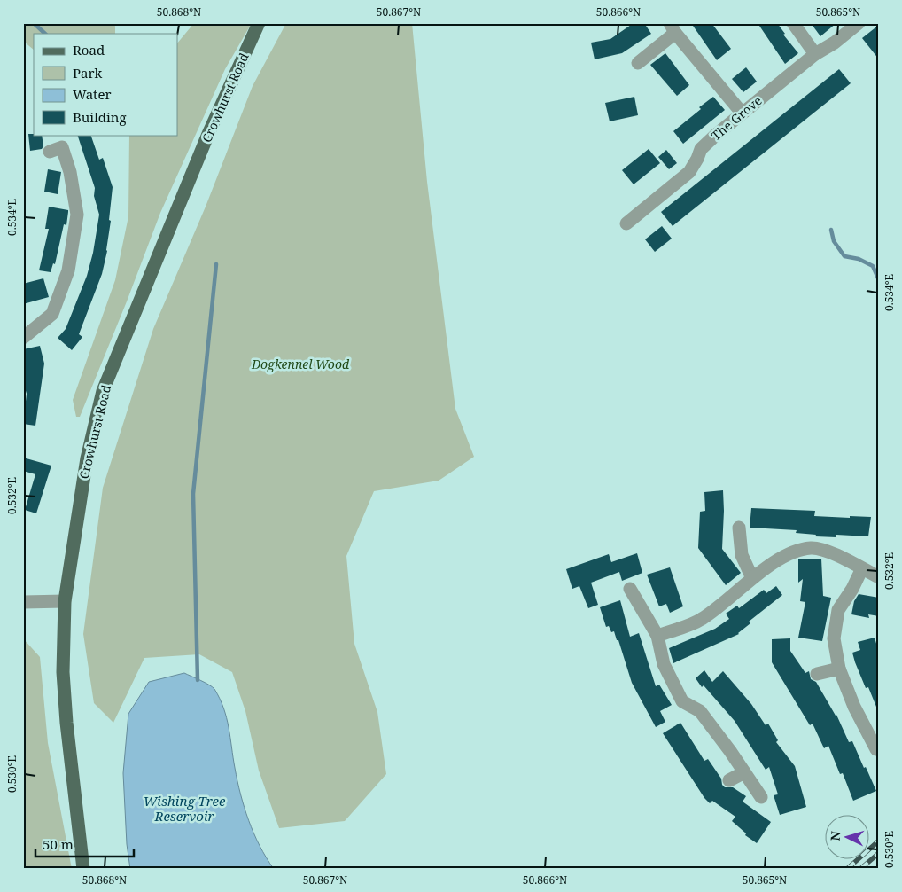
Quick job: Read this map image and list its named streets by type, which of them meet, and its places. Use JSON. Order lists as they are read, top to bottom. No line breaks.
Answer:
{"streets":{"main road":["Crowhurst Road"],"street":["The Grove"]},"water":["Wishing Tree Reservoir"],"parks":["Dogkennel Wood"],"legend":["Road","Park","Water","Building"],"scale_bar":"50 m","north":"left","coordinates":["50.868°N","50.867°N","50.866°N","50.865°N","0.534°E","0.532°E","0.530°E"]}
